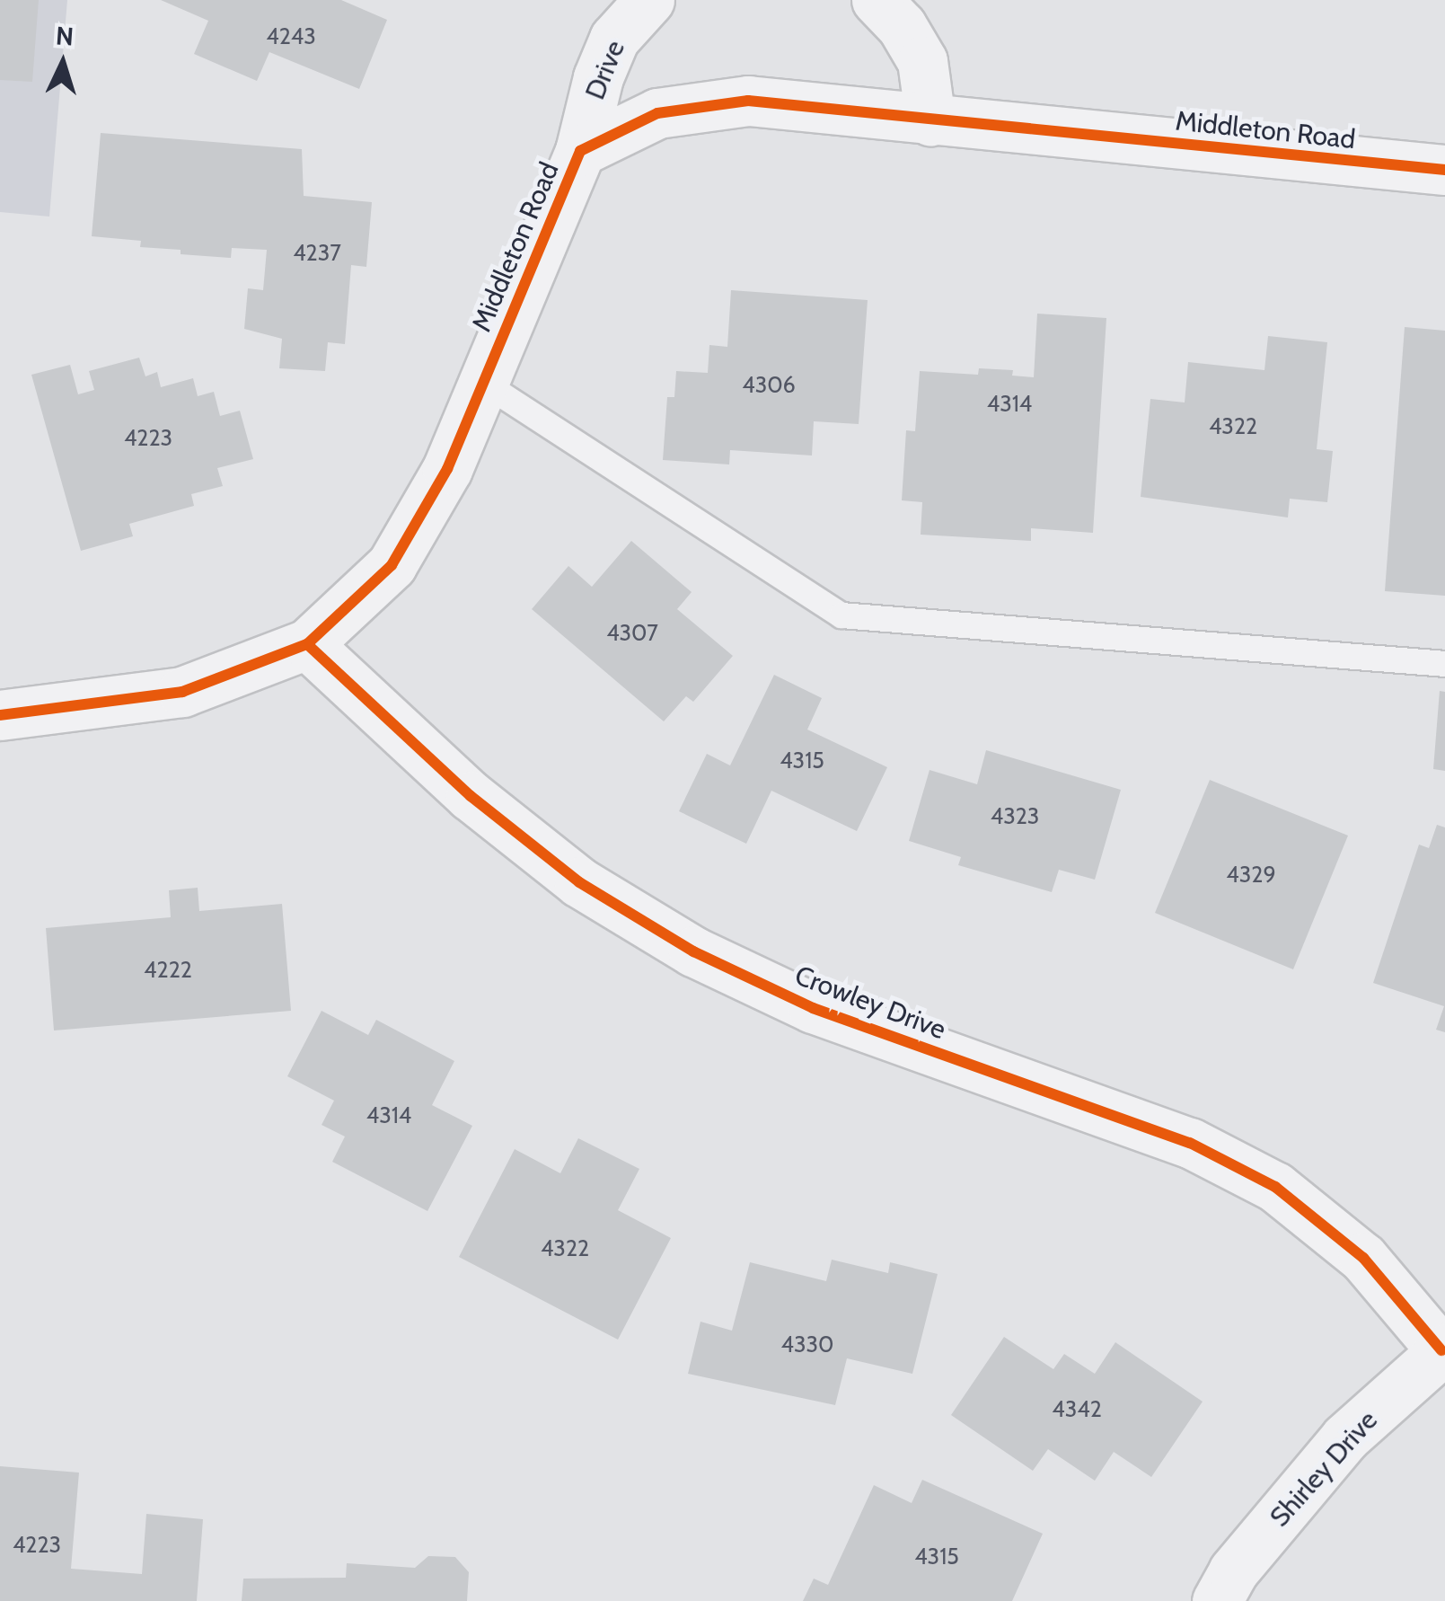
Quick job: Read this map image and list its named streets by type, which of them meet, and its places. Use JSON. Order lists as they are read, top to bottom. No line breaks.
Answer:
{"streets":{"street":["Drive","Middleton Road","Crowley Drive","Shirley Drive"]},"crossings":[["Drive","Middleton Road"],["Middleton Road","Crowley Drive"],["Crowley Drive","Shirley Drive"]],"house_numbers":["4243","4237","4306","4314","4322","4223","4307","4315","4323","4329","4222","4314","4322","4330","4342","4223","4315"],"north":"top"}
